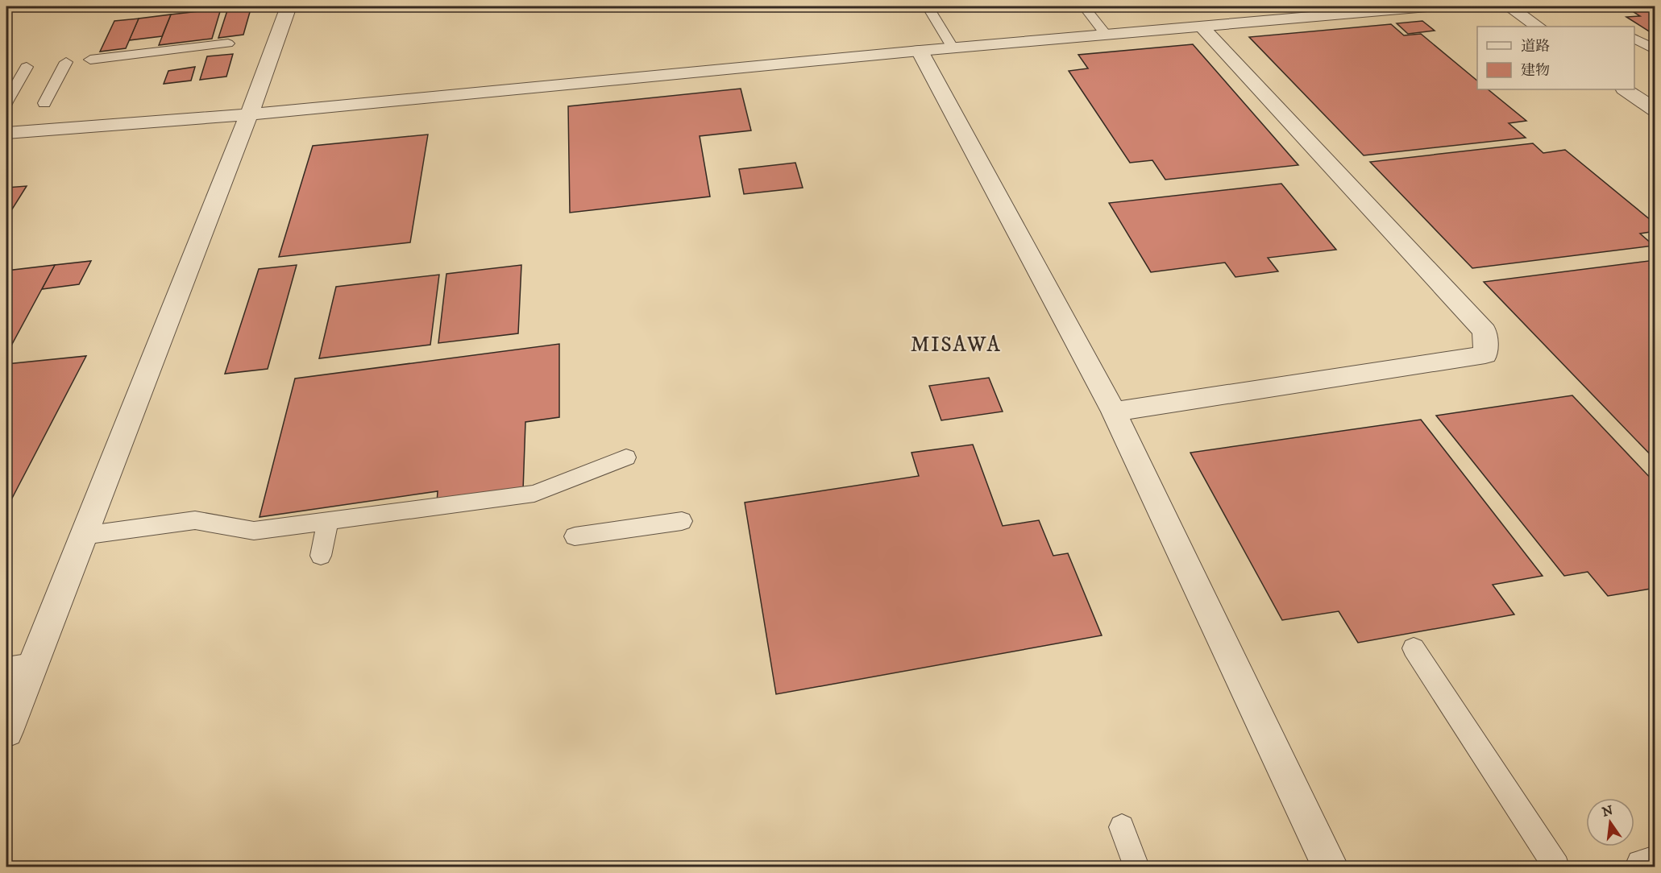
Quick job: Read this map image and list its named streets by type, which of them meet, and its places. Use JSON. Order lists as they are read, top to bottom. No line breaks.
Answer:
{"districts":["MISAWA"],"legend":["道路","建物"],"north":"top"}
